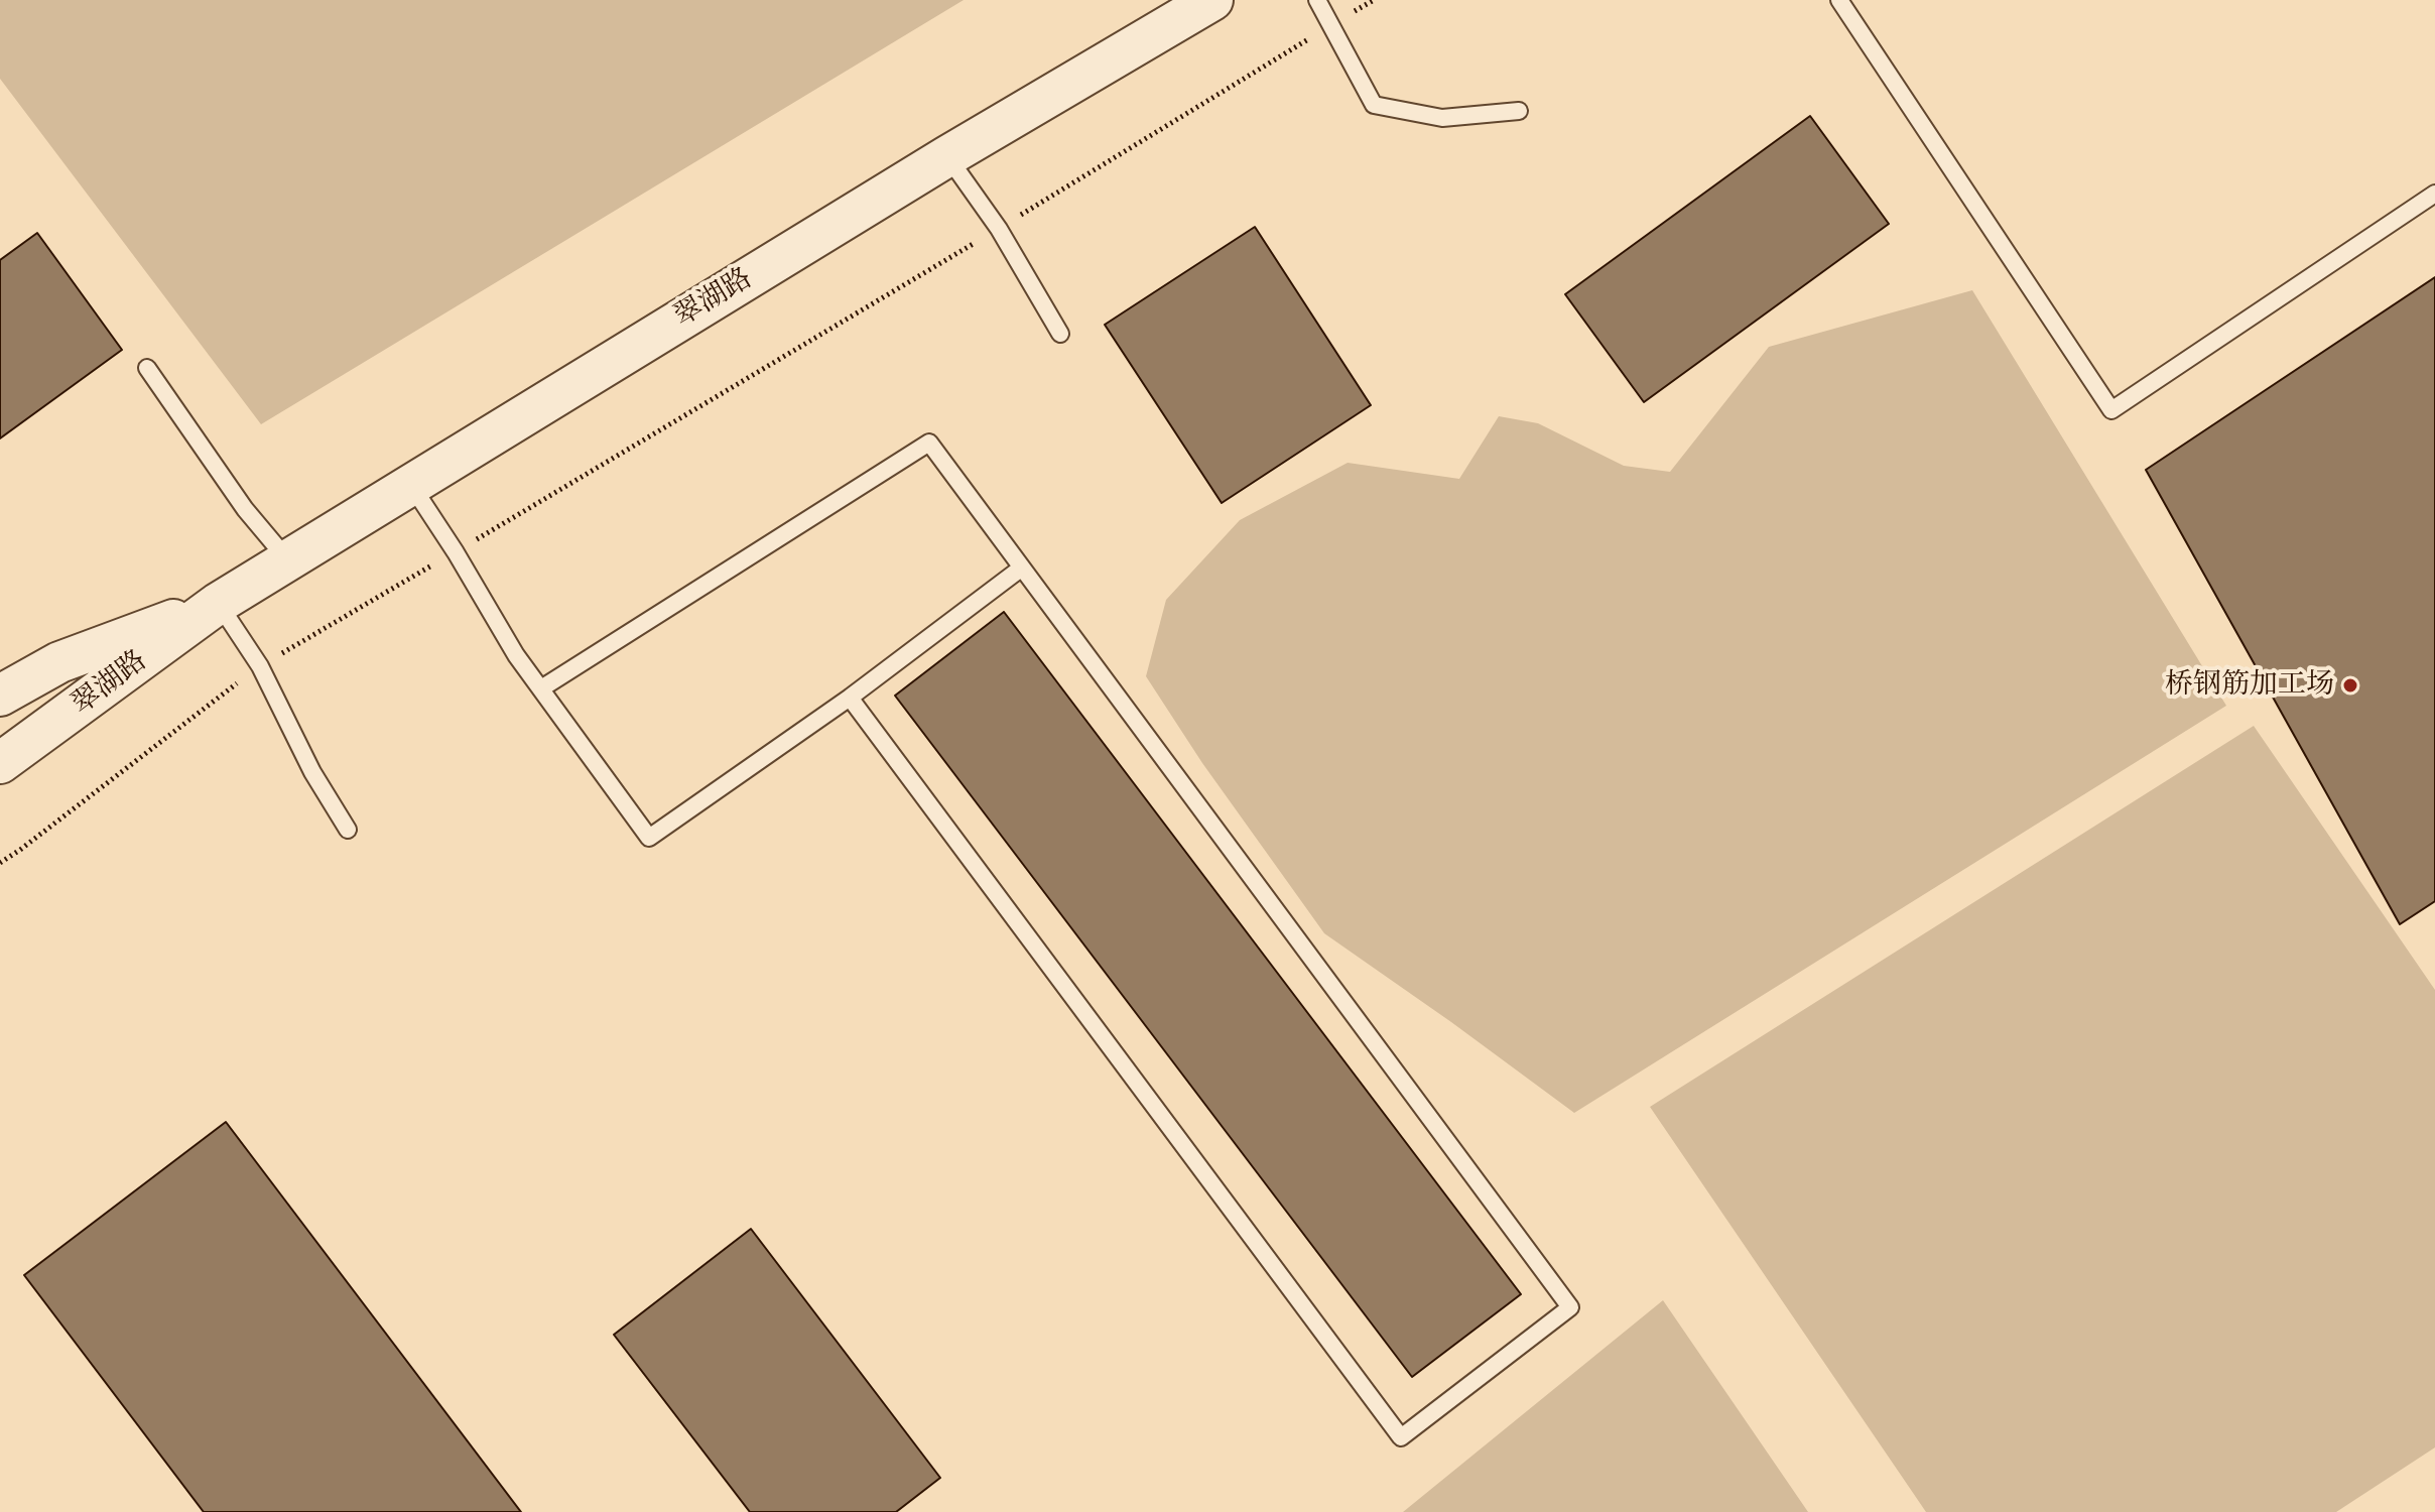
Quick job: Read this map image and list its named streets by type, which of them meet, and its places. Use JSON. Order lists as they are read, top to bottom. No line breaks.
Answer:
{"streets":{"street":["翠湖路"]},"places":["桥钢筋加工场"]}
